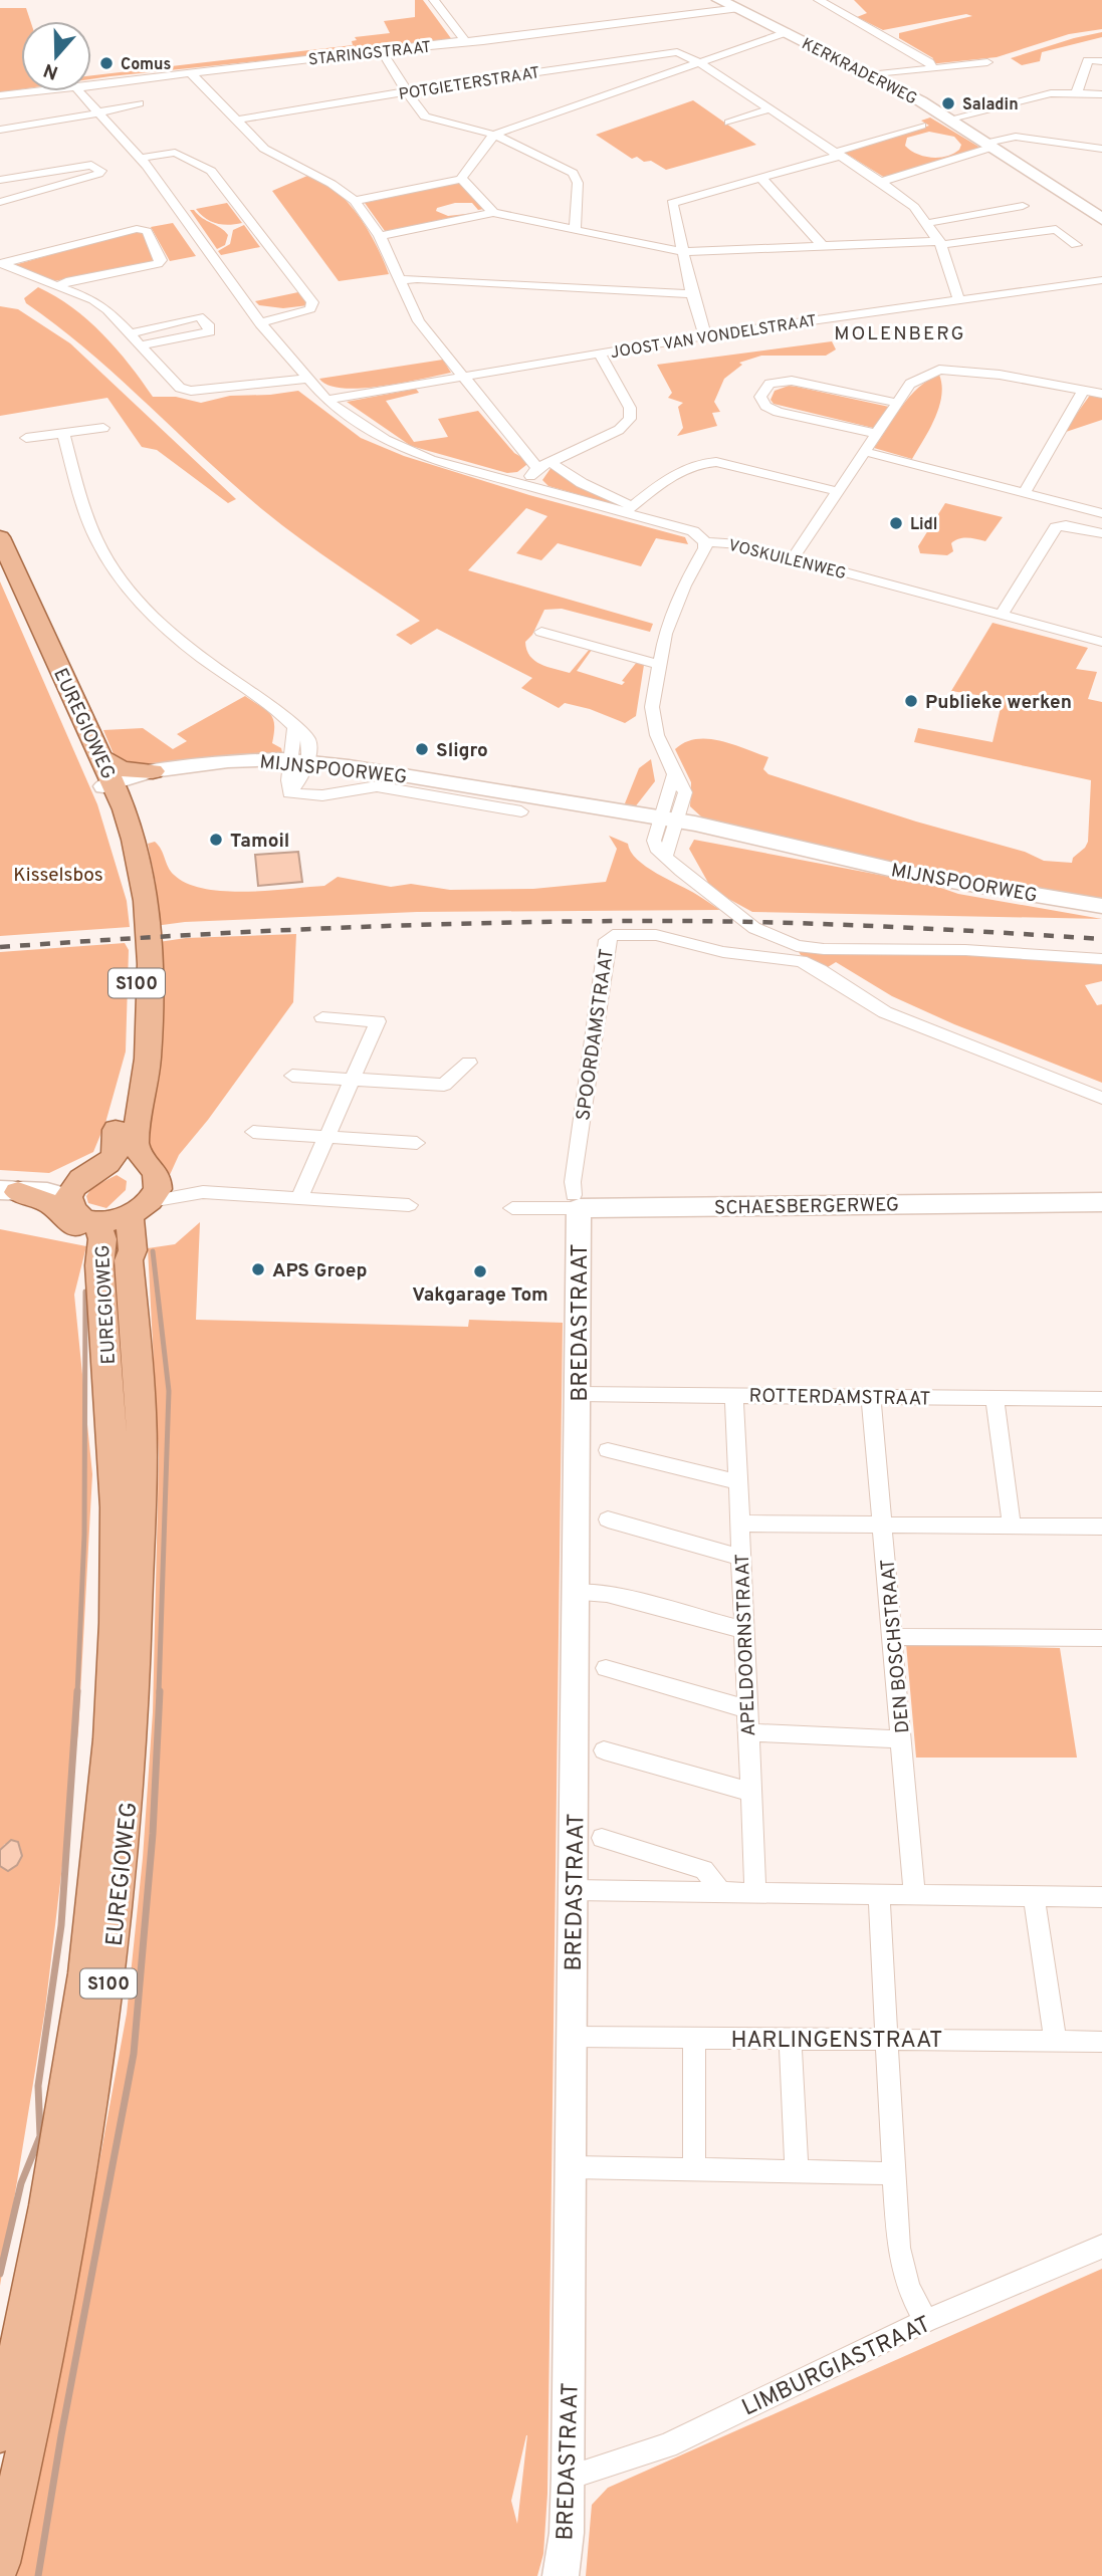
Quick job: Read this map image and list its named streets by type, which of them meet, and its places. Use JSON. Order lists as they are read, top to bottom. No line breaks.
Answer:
{"streets":{"main road":["EUREGIOWEG","S100"],"street":["STARINGSTRAAT","KERKRADERWEG","POTGIETERSTRAAT","JOOST VAN VONDELSTRAAT","VOSKUILENWEG","MIJNSPOORWEG","SPOORDAMSTRAAT","SCHAESBERGERWEG","BREDASTRAAT","ROTTERDAMSTRAAT","APELDOORNSTRAAT","DEN BOSCHSTRAAT","HARLINGENSTRAAT","LIMBURGIASTRAAT"]},"crossings":[["STARINGSTRAAT","KERKRADERWEG"],["STARINGSTRAAT","VOSKUILENWEG"],["POTGIETERSTRAAT","JOOST VAN VONDELSTRAAT"],["POTGIETERSTRAAT","VOSKUILENWEG"],["JOOST VAN VONDELSTRAAT","VOSKUILENWEG"],["EUREGIOWEG","MIJNSPOORWEG"],["EUREGIOWEG","S100"],["MIJNSPOORWEG","S100"],["SPOORDAMSTRAAT","SCHAESBERGERWEG"],["SPOORDAMSTRAAT","BREDASTRAAT"],["SCHAESBERGERWEG","BREDASTRAAT"],["BREDASTRAAT","ROTTERDAMSTRAAT"],["BREDASTRAAT","HARLINGENSTRAAT"],["BREDASTRAAT","LIMBURGIASTRAAT"],["ROTTERDAMSTRAAT","APELDOORNSTRAAT"],["ROTTERDAMSTRAAT","DEN BOSCHSTRAAT"]],"districts":["MOLENBERG"],"parks":["Kisselsbos"],"places":["Comus","Saladin","Lidl","Publieke werken","Sligro","Tamoil","APS Groep","Vakgarage Tom"],"north":"bottom"}
